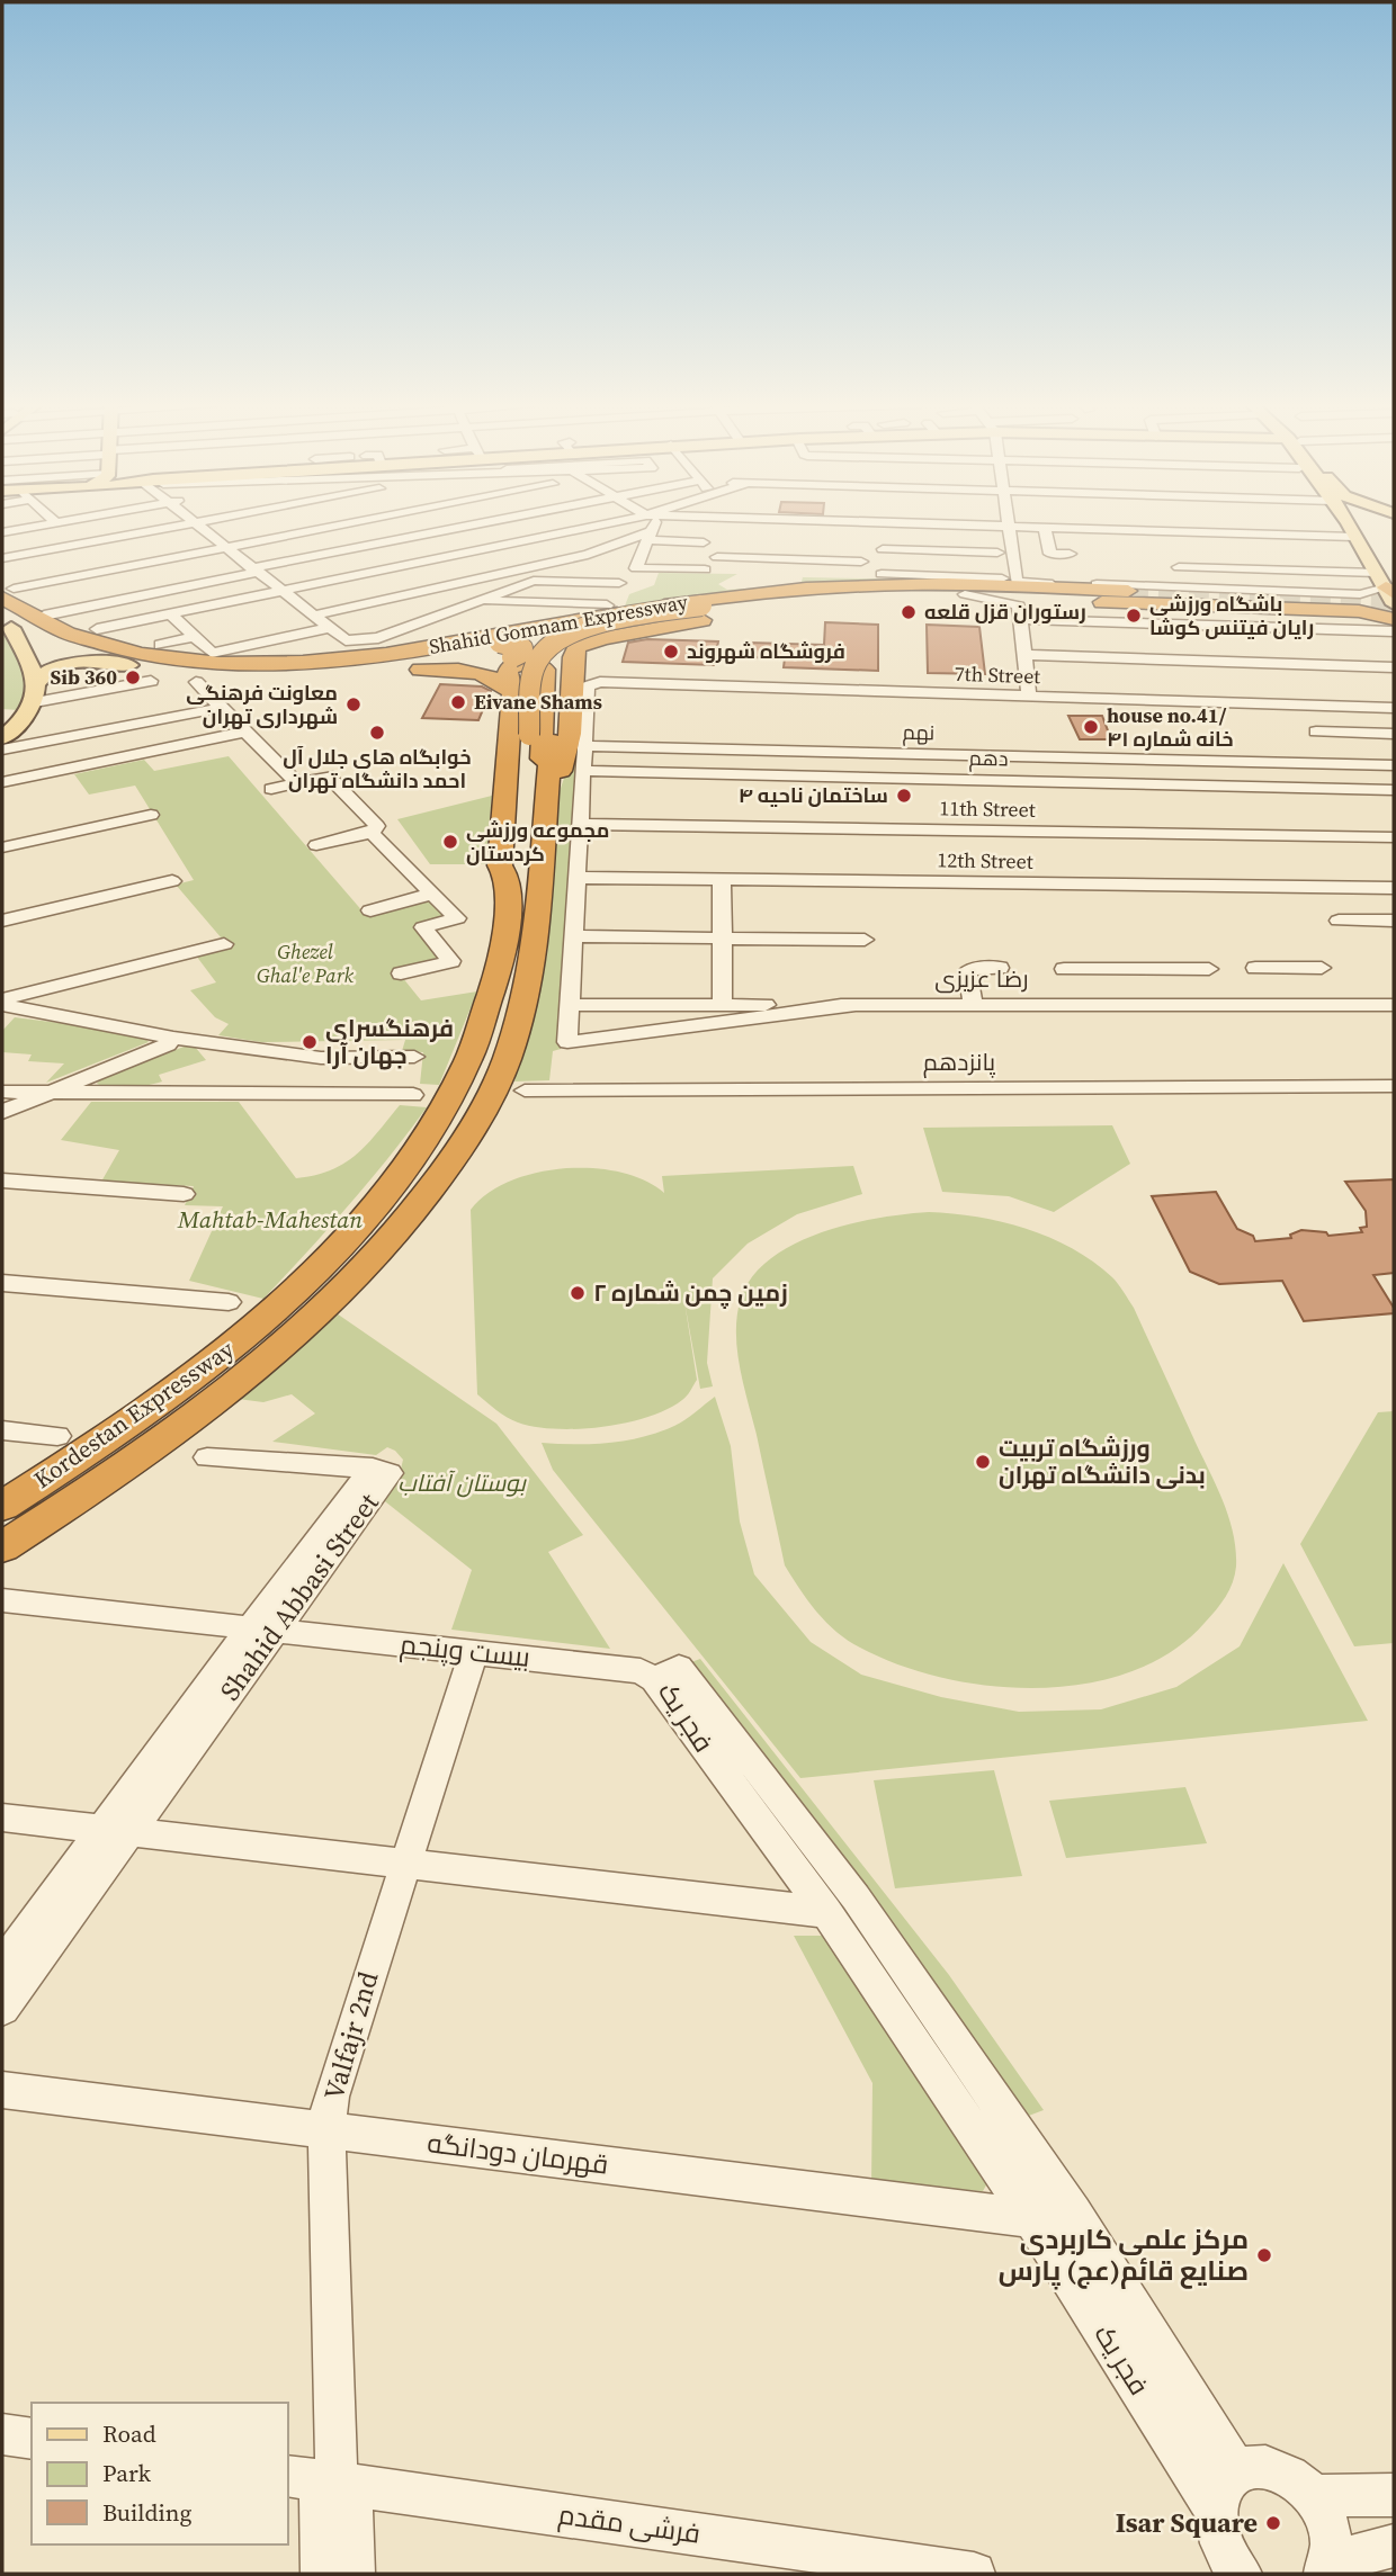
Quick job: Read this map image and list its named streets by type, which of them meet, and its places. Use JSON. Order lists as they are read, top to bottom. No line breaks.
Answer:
{"streets":{"highway":["Shahid Gomnam Expressway","Kordestan Expressway"],"street":["7th Street","نهم","دهم","11th Street","12th Street","رضا عزیزی","پانزدهم","Shahid Abbasi Street","بیست وپنجم","فجر یک","Valfajr 2nd","قهرمان دودانگه","فرشی مقدم"]},"crossings":[["Shahid Gomnam Expressway","Kordestan Expressway"],["7th Street","نهم"],["Shahid Abbasi Street","بیست وپنجم"],["بیست وپنجم","فجر یک"],["بیست وپنجم","Valfajr 2nd"],["فجر یک","قهرمان دودانگه"],["Valfajr 2nd","قهرمان دودانگه"],["Valfajr 2nd","فرشی مقدم"]],"parks":["Ghezel Ghal'e Park","Mahtab-Mahestan","بوستان آفتاب"],"places":["رستوران قزل قلعه","باشگاه ورزشی رایان فیتنس کوشا","فروشگاه شهروند","Sib 360","Eivane Shams","معاونت فرهنگی شهرداری تهران","house no.41/ خانه شماره ۴۱","خوابگاه های جلال آل احمد دانشگاه تهران","ساختمان ناحیه ۴","مجموعه ورزشی کردستان","فرهنگسرای جهان آرا","زمین چمن شماره ۲","ورزشگاه تربیت بدنی دانشگاه تهران","مرکز علمی کاربردی صنایع قائم(عج) پارس","Isar Square"],"legend":["Road","Park","Building"]}
